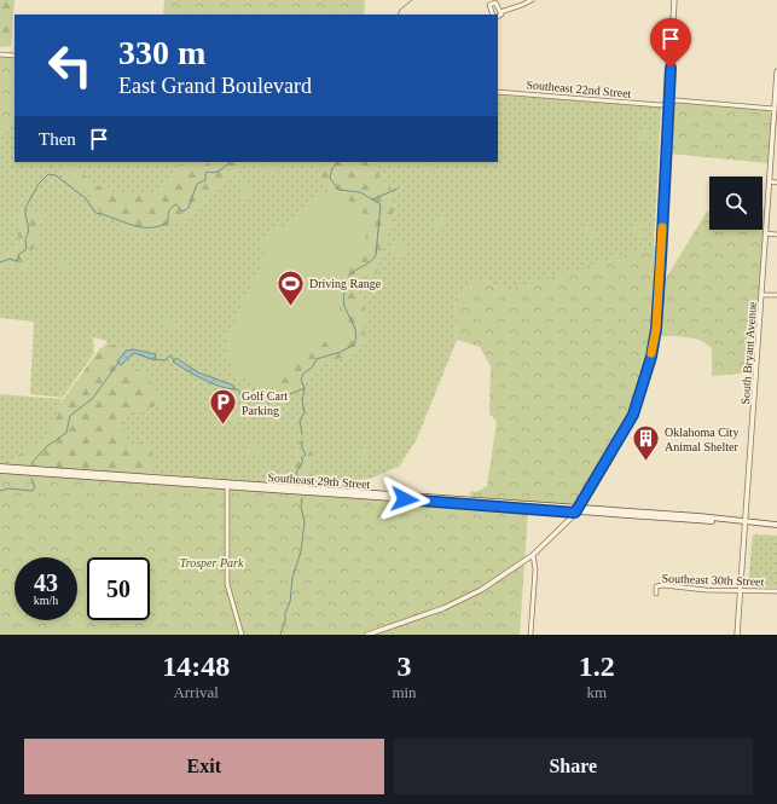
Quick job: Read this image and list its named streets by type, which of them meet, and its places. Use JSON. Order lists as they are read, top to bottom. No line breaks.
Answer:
{"streets":{"main road":["Southeast 29th Street"],"street":["Southeast 22nd Street","South Bryant Avenue","Southeast 30th Street"]},"crossings":[["Southeast 22nd Street","South Bryant Avenue"],["South Bryant Avenue","Southeast 29th Street"],["South Bryant Avenue","Southeast 30th Street"]],"parks":["Trosper Park"],"places":{"sports":["Driving Range"],"parking":["Golf Cart Parking"],"building":["Oklahoma City Animal Shelter"]},"page":{"turn":["330 m","East Grand Boulevard"],"then":"Then","speed":"43 km/h","limit":"50","eta":["14:48","Arrival","3","min","1.2","km"],"buttons":["Exit","Share"]}}
